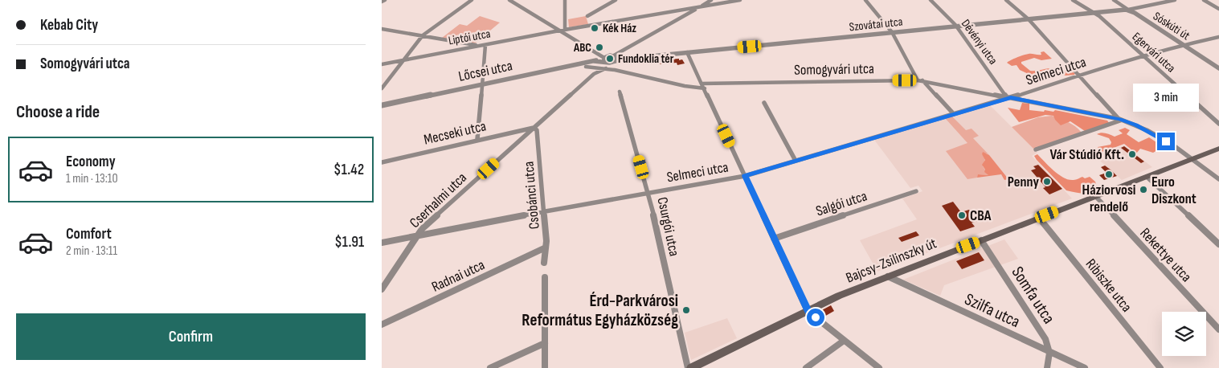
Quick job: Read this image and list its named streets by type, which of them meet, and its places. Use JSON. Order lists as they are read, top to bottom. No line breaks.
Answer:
{"streets":{"main road":["Bajcsy-Zsilinszky út"],"street":["Szovátai utca","Sóskúti út","Liptói utca","Dévényi utca","Egervári utca","Somogyvári utca","Lőcsei utca","Selmeci utca","Mecseki utca","Csobánci utca","Cserhalmi utca","Salgói utca","Csurgói utca","Rekettye utca","Radnai utca","Ribiszke utca","Somfa utca","Szilfa utca"]},"crossings":[["Szovátai utca","Sóskúti út"],["Szovátai utca","Dévényi utca"],["Szovátai utca","Egervári utca"],["Sóskúti út","Selmeci utca"],["Dévényi utca","Somogyvári utca"],["Dévényi utca","Selmeci utca"],["Egervári utca","Selmeci utca"],["Somogyvári utca","Selmeci utca"],["Somogyvári utca","Bajcsy-Zsilinszky út"],["Selmeci utca","Csobánci utca"],["Selmeci utca","Cserhalmi utca"],["Selmeci utca","Csurgói utca"],["Mecseki utca","Csobánci utca"],["Mecseki utca","Cserhalmi utca"],["Csobánci utca","Cserhalmi utca"],["Csobánci utca","Radnai utca"],["Rekettye utca","Bajcsy-Zsilinszky út"],["Bajcsy-Zsilinszky út","Ribiszke utca"],["Bajcsy-Zsilinszky út","Somfa utca"],["Bajcsy-Zsilinszky út","Szilfa utca"],["Somfa utca","Szilfa utca"]],"places":["Kék Ház","ABC","Fundoklia tér","Vár Stúdió Kft.","Háziorvosi rendelő","Penny","Euro Diszkont","CBA","Érd-Parkvárosi Református Egyházközség"],"page":{"banner":["Kebab City","Somogyvári utca"],"bubble":"3 min","heading":"Choose a ride","list":[{"name":"Economy","note":"1 min · 13:10","value":"$1.42"},{"name":"Comfort","note":"2 min · 13:11","value":"$1.91"}],"buttons":"Confirm"}}
